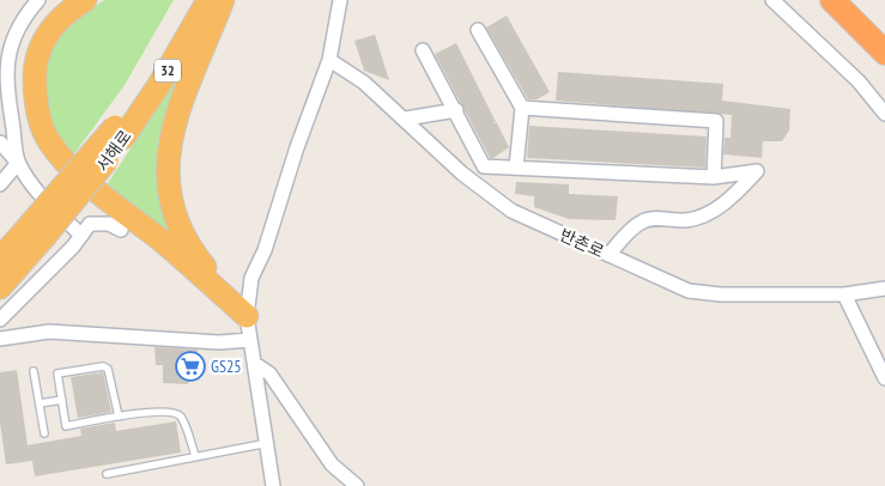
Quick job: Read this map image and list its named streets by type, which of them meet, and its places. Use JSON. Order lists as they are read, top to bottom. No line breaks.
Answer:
{"streets":{"highway":["32","서해로"],"street":["반촌로"]},"places":{"supermarket":["GS25"]}}
